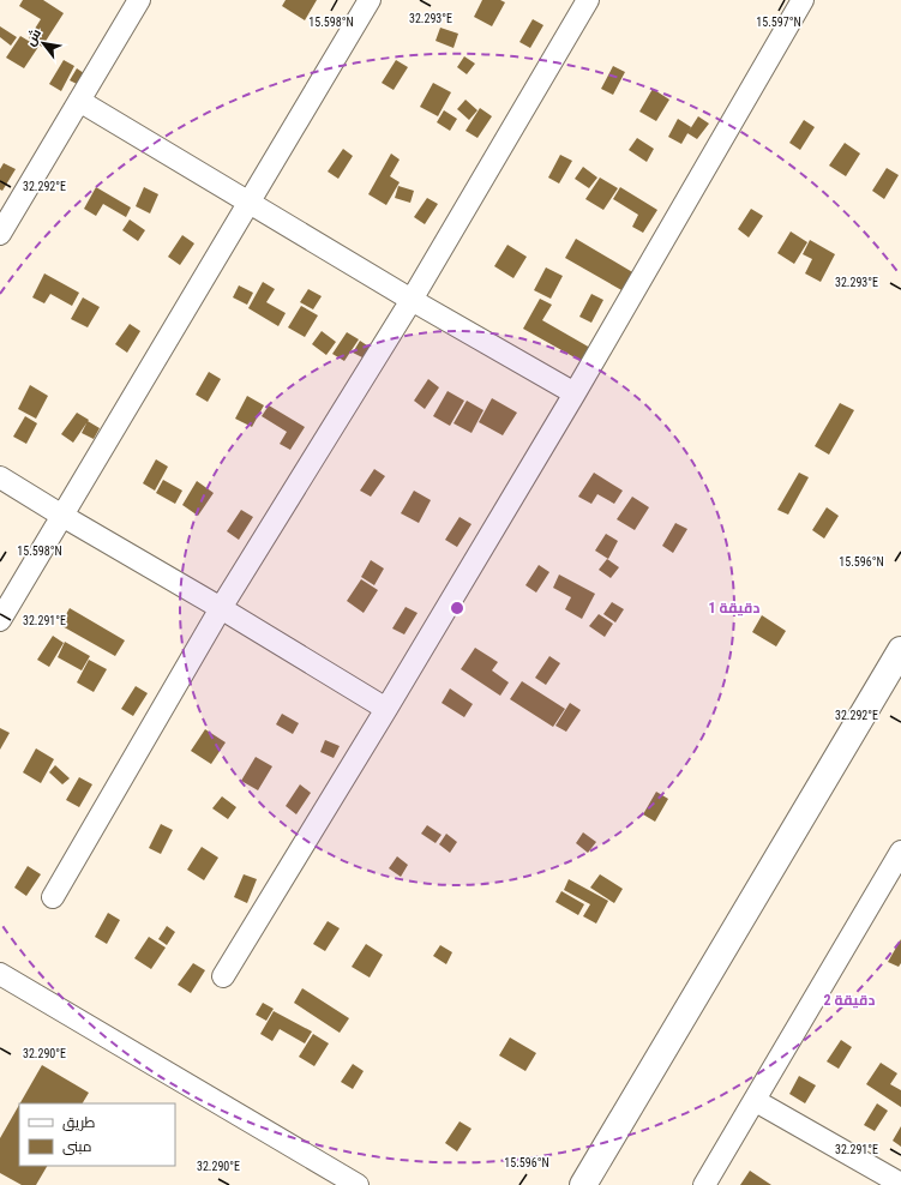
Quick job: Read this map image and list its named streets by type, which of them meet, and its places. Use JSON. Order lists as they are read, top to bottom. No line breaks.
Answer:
{"legend":["طريق","مبنى"],"north":"top left","coordinates":["32.293°E","15.597°N","15.598°N","32.292°E","15.596°N","32.291°E","32.290°E"],"rings":["1 دقيقة","2 دقيقة"]}
